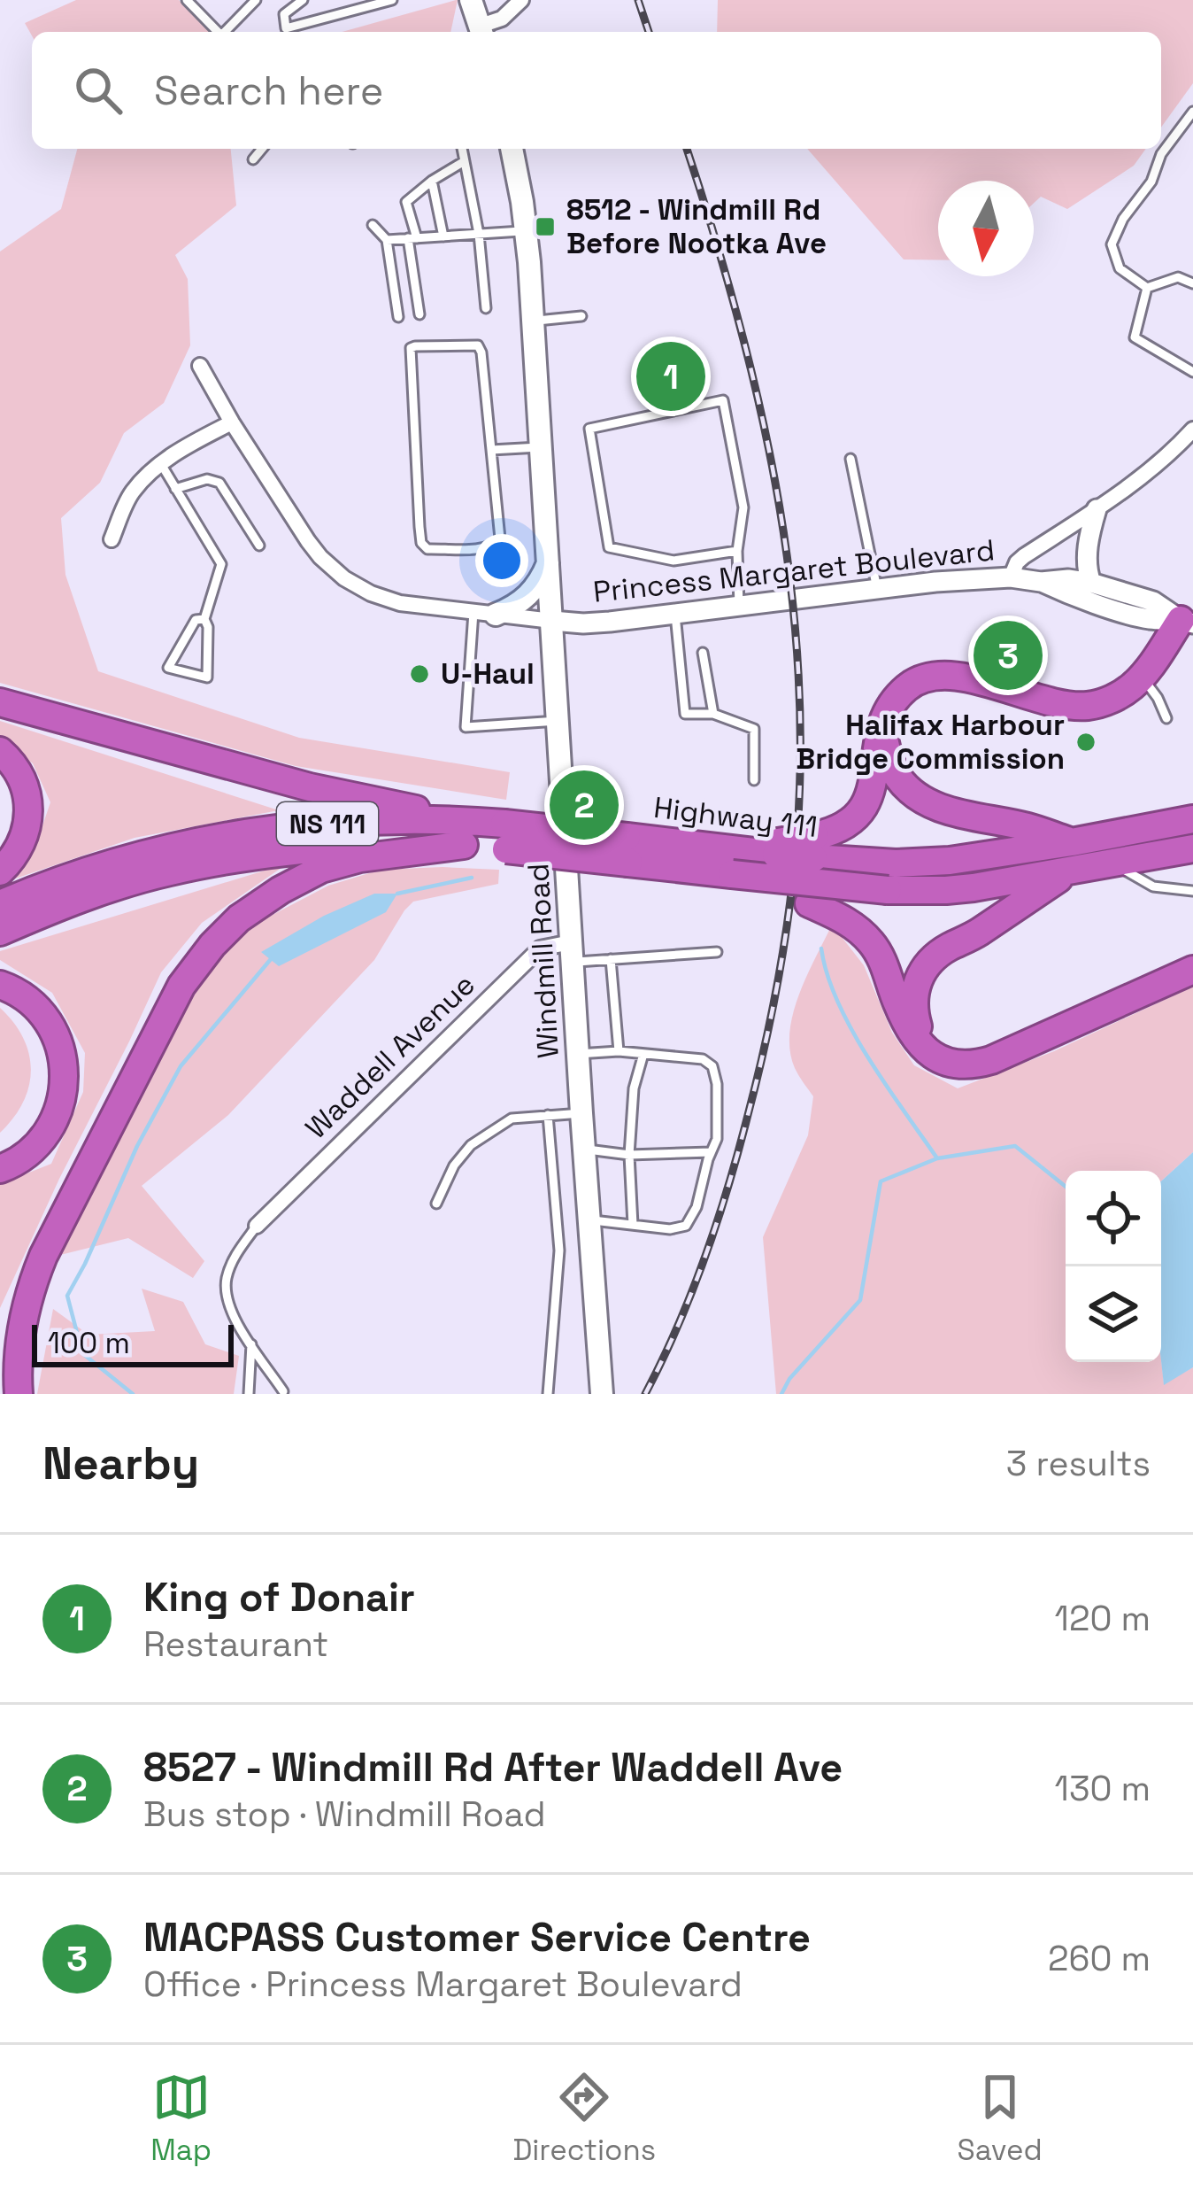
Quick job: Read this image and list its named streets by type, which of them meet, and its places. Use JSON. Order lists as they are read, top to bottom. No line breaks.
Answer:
{"streets":{"highway":["Highway 111","NS 111"],"main road":["Windmill Road"],"street":["Princess Margaret Boulevard","Waddell Avenue"]},"crossings":[["Princess Margaret Boulevard","Windmill Road"],["Highway 111","NS 111"],["Windmill Road","Waddell Avenue"]],"places":{"transit":["8512 - Windmill Rd Before Nootka Ave"],"other":["U-Haul","Halifax Harbour Bridge Commission"]},"scale_bar":"100 m","north":"bottom","page":{"search":"Search here","pins":["1","3","2"],"scale":"100 m","heading":["Nearby","3 results"],"list":[{"mark":"1","name":"King of Donair","note":"Restaurant","value":"120 m"},{"mark":"2","name":"8527 - Windmill Rd After Waddell Ave","note":"Bus stop · Windmill Road","value":"130 m"},{"mark":"3","name":"MACPASS Customer Service Centre","note":"Office · Princess Margaret Boulevard","value":"260 m"}],"nav":["Map","Directions","Saved"]}}
